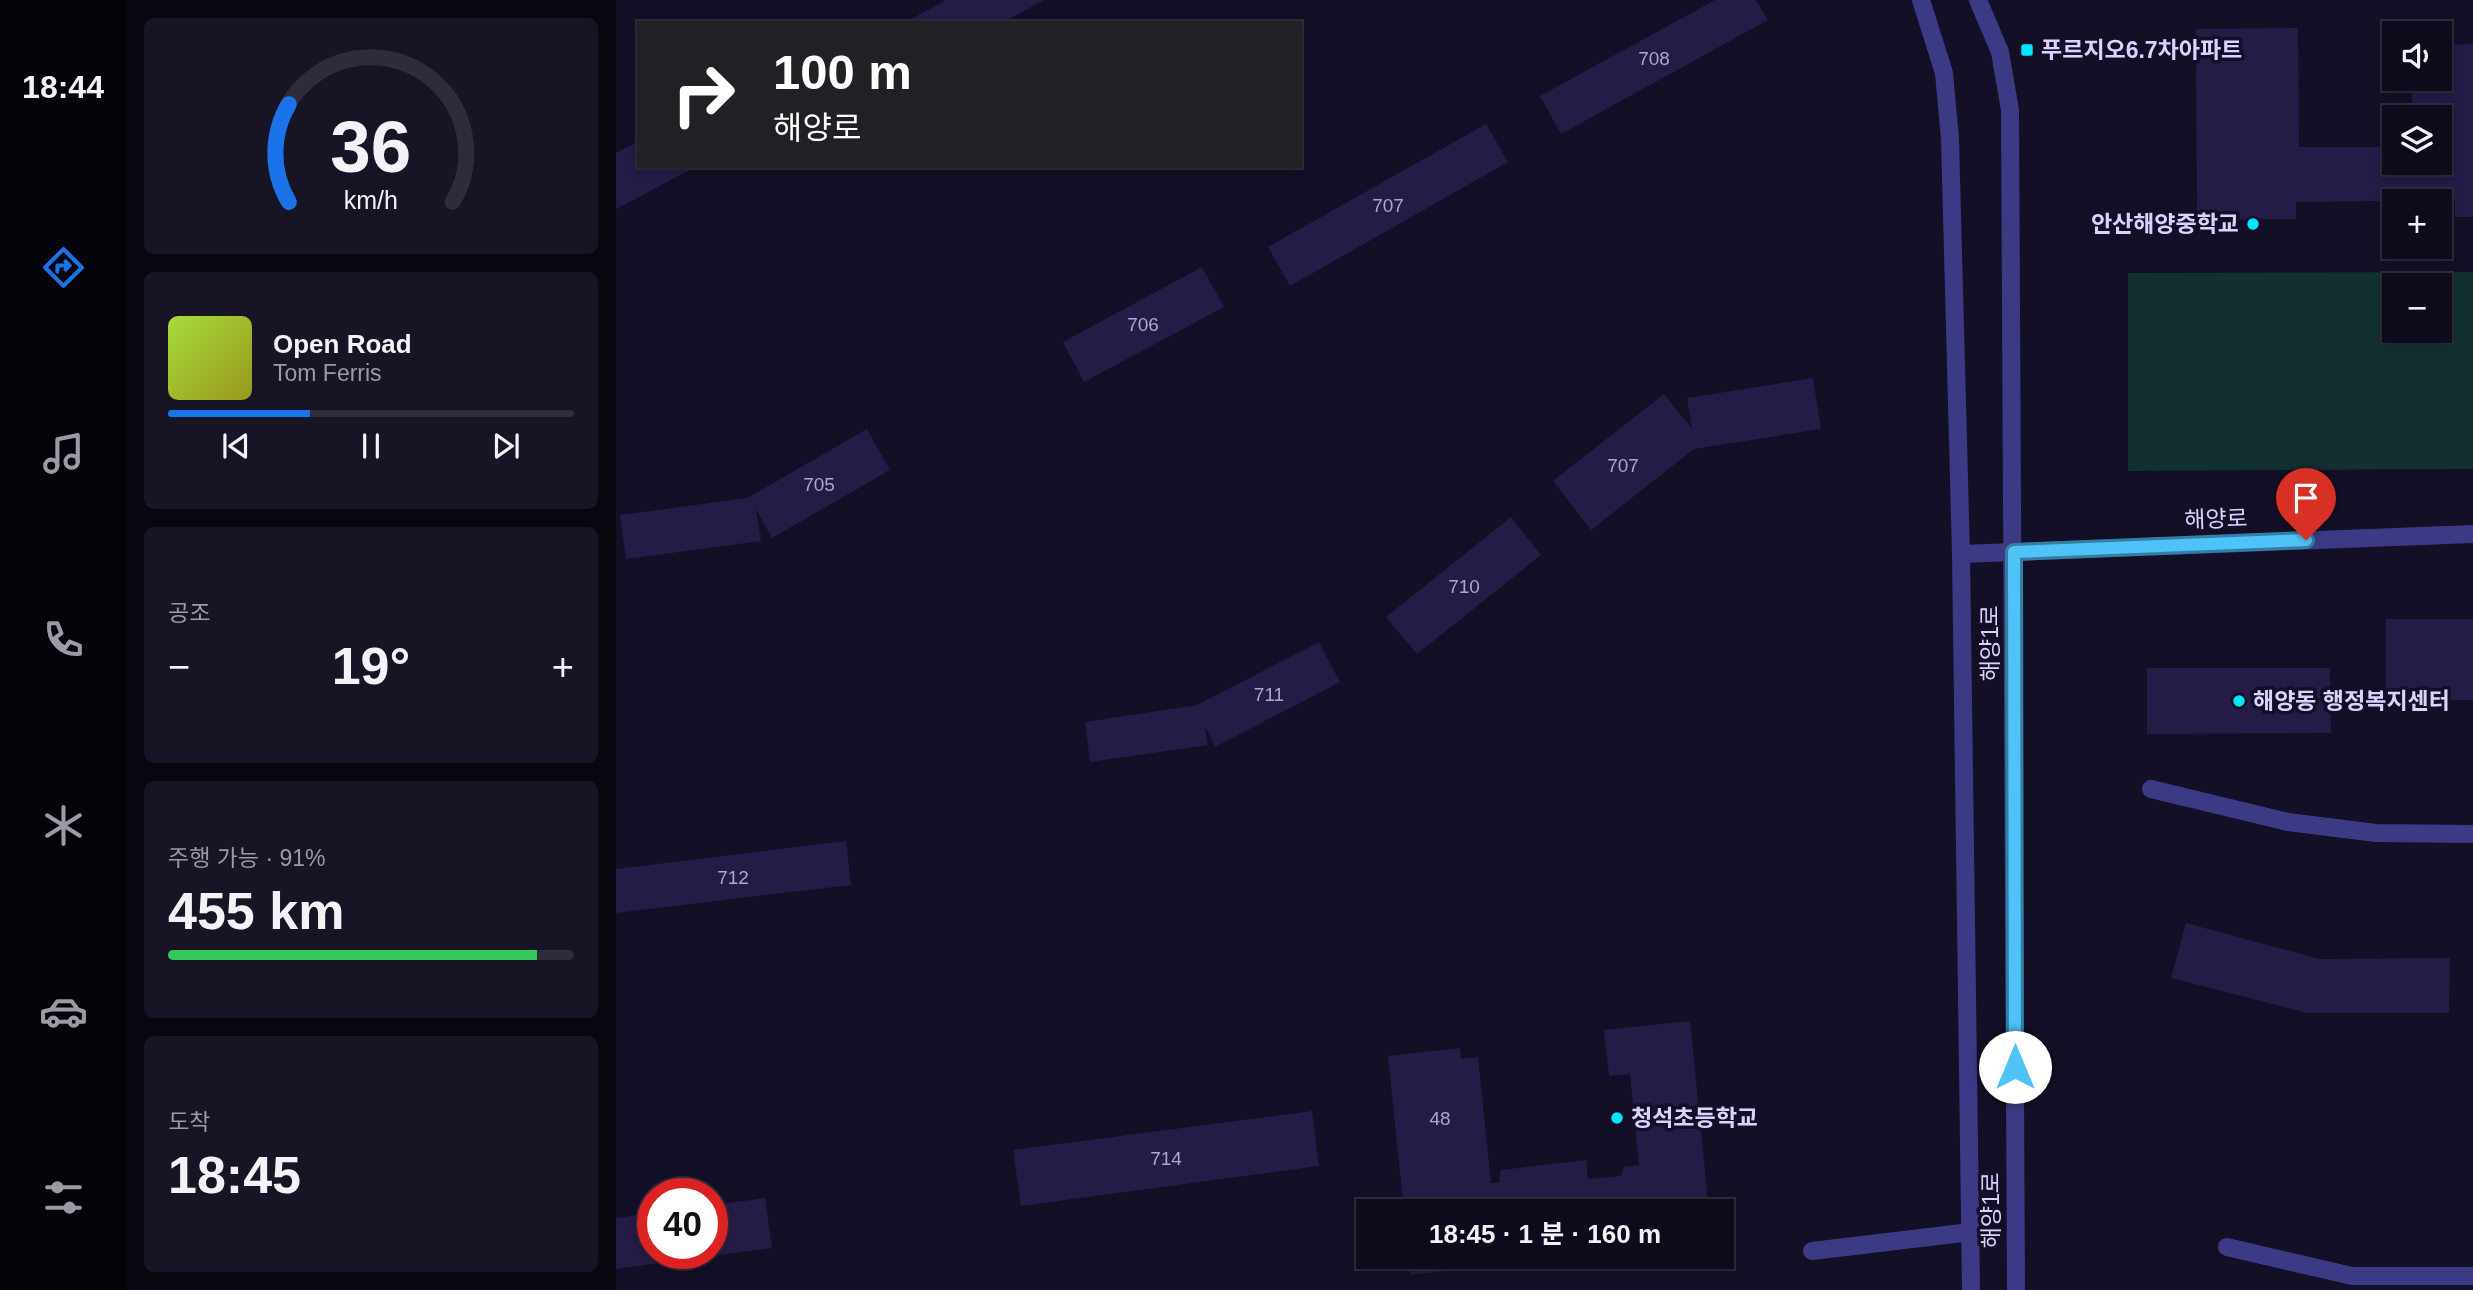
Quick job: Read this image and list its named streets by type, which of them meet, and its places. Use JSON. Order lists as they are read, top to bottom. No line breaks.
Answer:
{"streets":{"street":["해양로","해양1로"]},"crossings":[["해양로","해양1로"]],"places":{"transit":["푸르지오6.7차아파트"],"other":["안산해양중학교","해양동 행정복지센터","청석초등학교"]},"house_numbers":["708","707","706","707","705","710","711","712","48","714"],"page":{"tabs":"18:44","map_buttons":["+","−"],"turn":["100 m","해양로"],"song":["Open Road","Tom Ferris"],"tile":["공조",["주행 가능 · 91%","455 km"],["도착","18:45"]],"heat":["−","19°","+"],"limit":"40","trip":"18:45 · 1 분 · 160 m","gauge":["36","km/h"]}}
